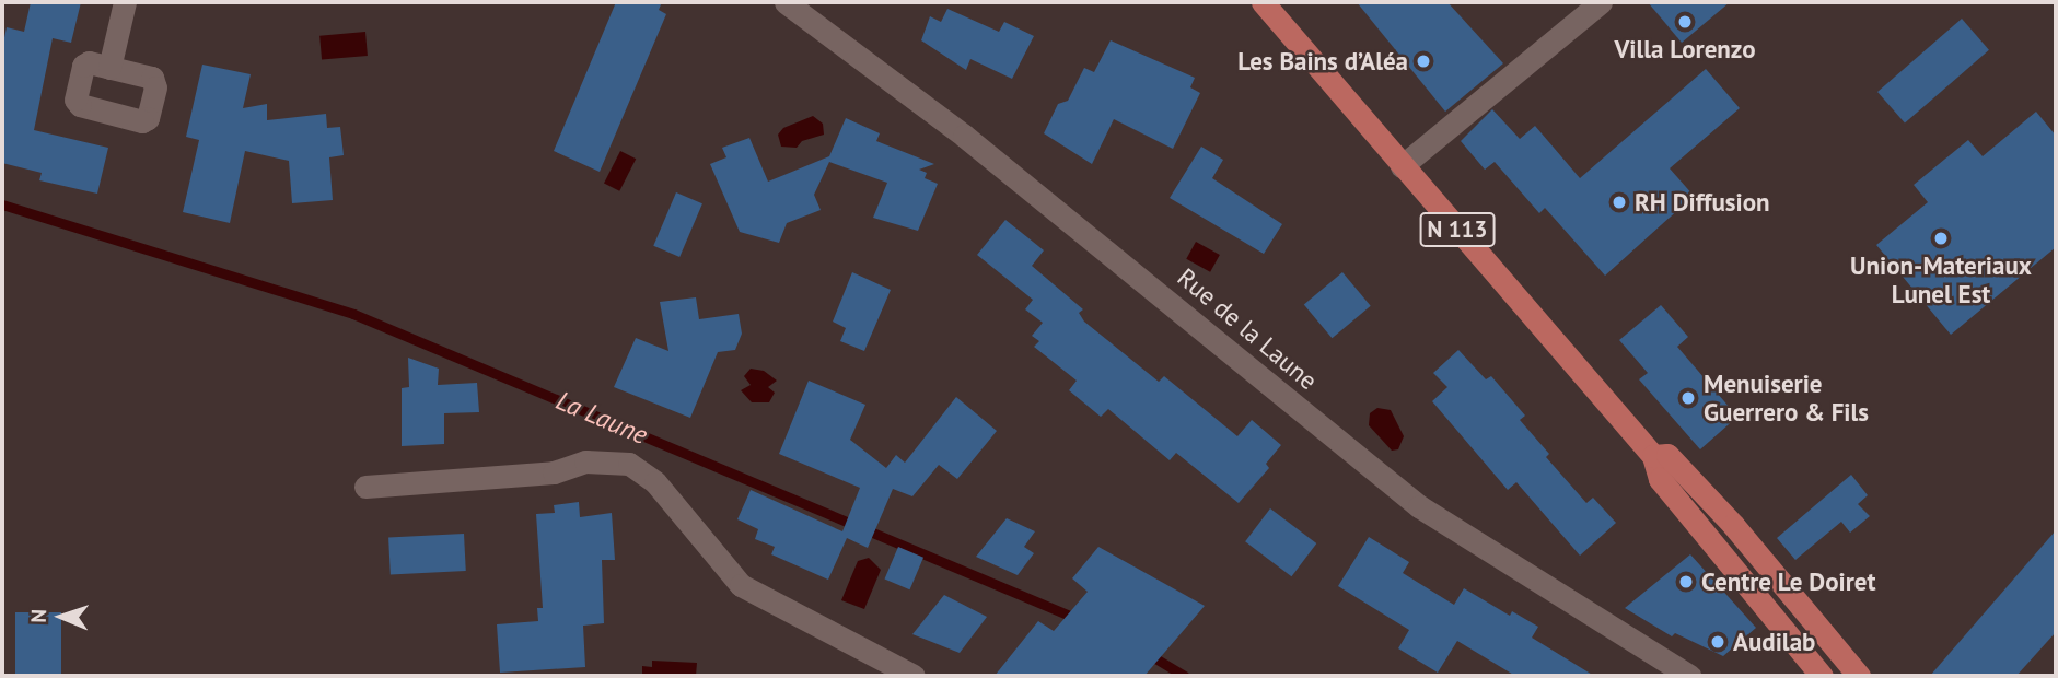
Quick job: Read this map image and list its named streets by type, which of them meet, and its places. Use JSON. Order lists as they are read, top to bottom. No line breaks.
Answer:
{"streets":{"main road":["N 113"],"street":["Rue de la Laune"]},"water":["La Laune"],"places":["Villa Lorenzo","Les Bains d’Aléa","RH Diffusion","Union-Materiaux Lunel Est","Menuiserie Guerrero & Fils","Centre Le Doiret","Audilab"],"north":"left"}
